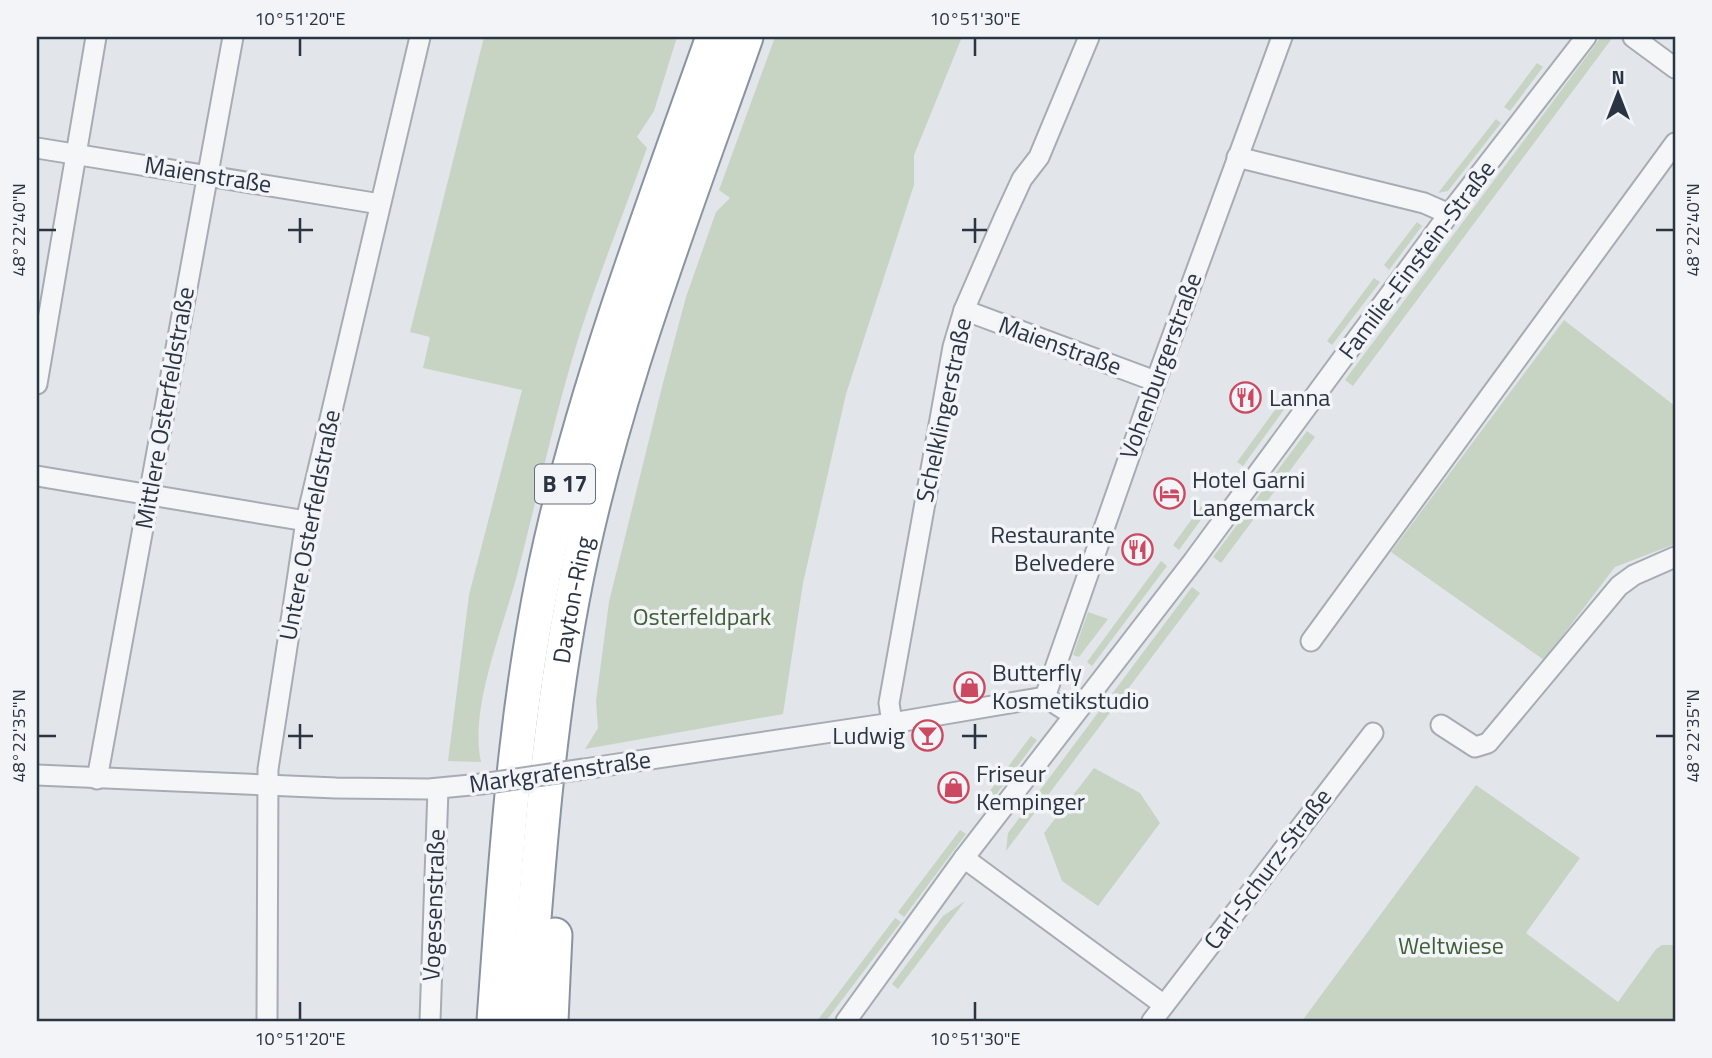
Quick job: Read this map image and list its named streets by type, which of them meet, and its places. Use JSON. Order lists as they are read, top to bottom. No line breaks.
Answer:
{"streets":{"highway":["B 17","Dayton-Ring"],"street":["Maienstraße","Familie-Einstein-Straße","Vohenburgerstraße","Mittlere Osterfeldstraße","Schelklingerstraße","Untere Osterfeldstraße","Markgrafenstraße","Carl-Schurz-Straße","Vogesenstraße"]},"crossings":[["Maienstraße","Vohenburgerstraße"],["Maienstraße","Mittlere Osterfeldstraße"],["Maienstraße","Schelklingerstraße"],["Maienstraße","Untere Osterfeldstraße"],["Familie-Einstein-Straße","Carl-Schurz-Straße"],["Vohenburgerstraße","Markgrafenstraße"],["Mittlere Osterfeldstraße","Markgrafenstraße"],["Schelklingerstraße","Markgrafenstraße"],["Untere Osterfeldstraße","Markgrafenstraße"],["Markgrafenstraße","Vogesenstraße"]],"parks":["Osterfeldpark","Weltwiese"],"places":{"restaurant":["Lanna","Restaurante Belvedere"],"hotel":["Hotel Garni Langemarck"],"shop":["Butterfly Kosmetikstudio","Friseur Kempinger"],"bar":["Ludwig"]},"north":"top","coordinates":["10°51'20\"E","10°51'30\"E","48°22'40\"N","48°22'35\"N"]}
